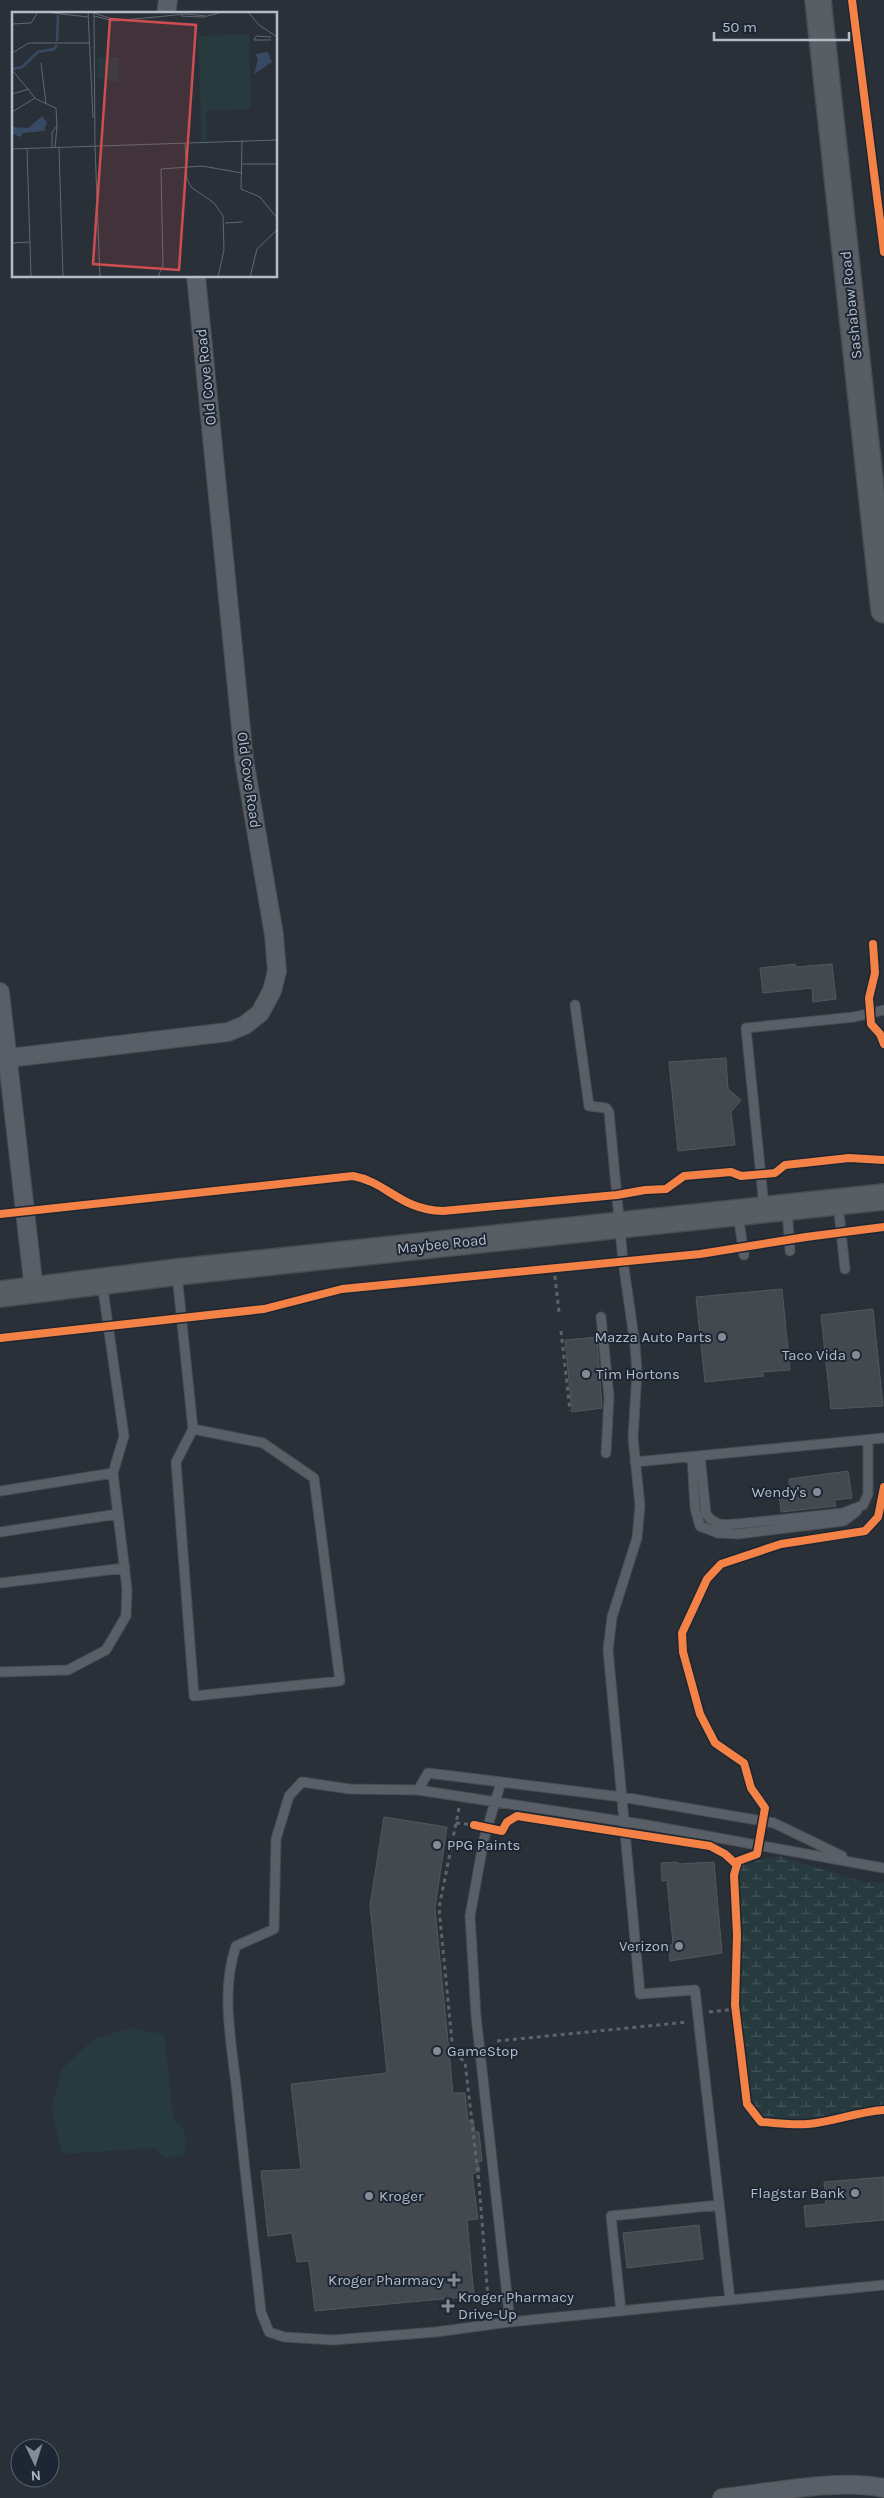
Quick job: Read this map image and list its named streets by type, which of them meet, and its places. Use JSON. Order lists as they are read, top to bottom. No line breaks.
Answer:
{"streets":{"main road":["Sashabaw Road","Maybee Road"],"street":["Old Cove Road"]},"places":{"other":["Mazza Auto Parts","Taco Vida","Tim Hortons","Wendy's","PPG Paints","Verizon","GameStop","Flagstar Bank","Kroger"],"health":["Kroger Pharmacy","Kroger Pharmacy Drive-Up"]},"scale_bar":"50 m","north":"bottom"}
